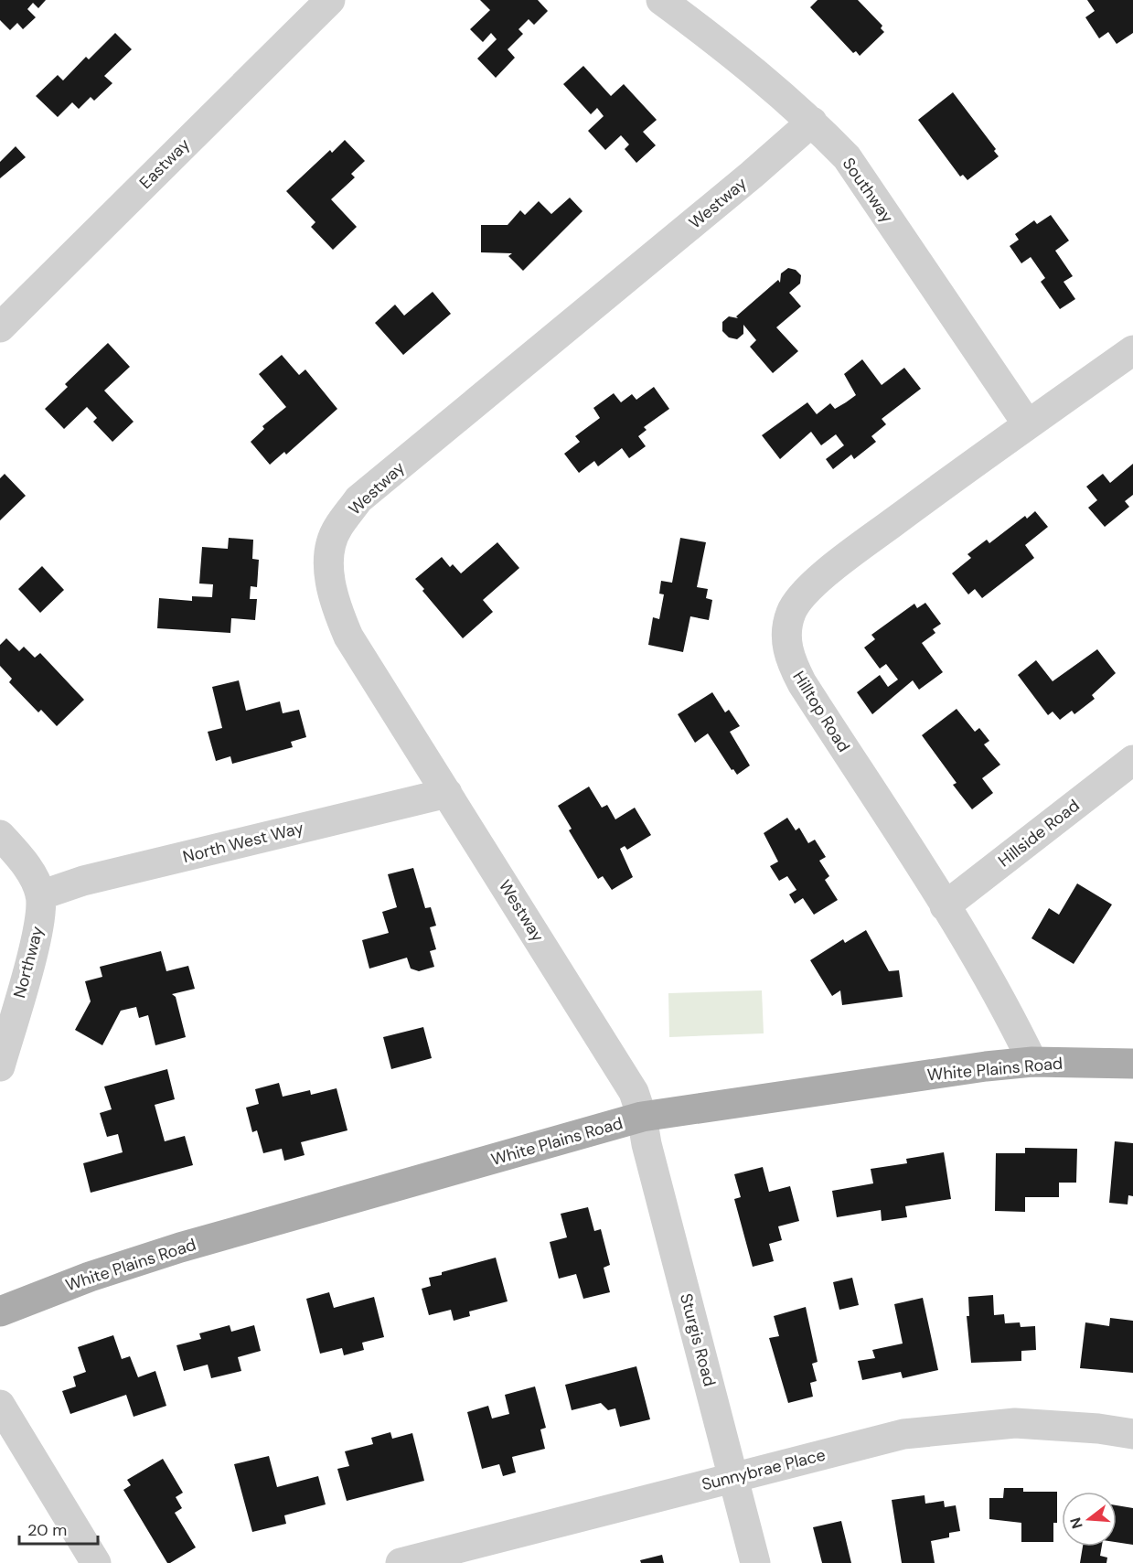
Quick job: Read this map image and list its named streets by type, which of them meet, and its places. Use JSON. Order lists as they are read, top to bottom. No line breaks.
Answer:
{"streets":{"main road":["White Plains Road"],"street":["Eastway","Southway","Westway","Hilltop Road","Hillside Road","North West Way","Northway","Sturgis Road","Sunnybrae Place"]},"crossings":[["Southway","Westway"],["Southway","Hilltop Road"],["Westway","North West Way"],["Westway","White Plains Road"],["Westway","Sturgis Road"],["Hilltop Road","Hillside Road"],["Hilltop Road","White Plains Road"],["North West Way","Northway"],["White Plains Road","Sturgis Road"],["Sturgis Road","Sunnybrae Place"]],"scale_bar":"20 m","north":"left"}
